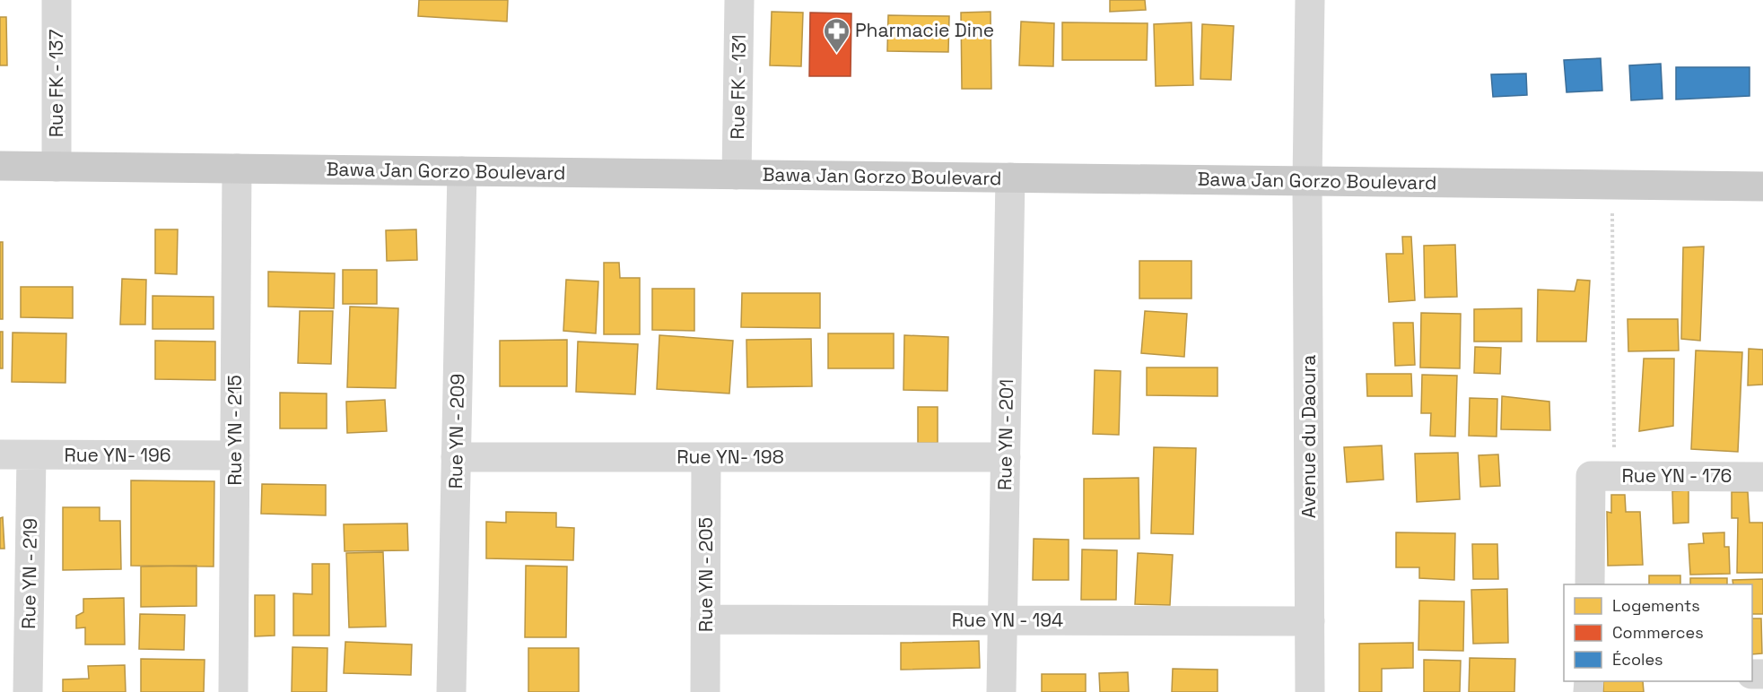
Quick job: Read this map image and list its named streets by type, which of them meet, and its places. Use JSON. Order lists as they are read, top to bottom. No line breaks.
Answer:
{"streets":{"main road":["Bawa Jan Gorzo Boulevard"],"street":["Rue FK - 137","Rue FK - 131","Rue YN - 215","Rue YN - 209","Rue YN - 201","Avenue du Daoura","Rue YN- 196","Rue YN- 198","Rue YN - 176","Rue YN - 219","Rue YN - 205","Rue YN - 194"]},"crossings":[["Rue FK - 137","Bawa Jan Gorzo Boulevard"],["Rue FK - 131","Bawa Jan Gorzo Boulevard"],["Bawa Jan Gorzo Boulevard","Rue YN - 215"],["Bawa Jan Gorzo Boulevard","Rue YN - 209"],["Bawa Jan Gorzo Boulevard","Rue YN - 201"],["Bawa Jan Gorzo Boulevard","Avenue du Daoura"],["Rue YN - 215","Rue YN- 196"],["Rue YN - 209","Rue YN- 198"],["Rue YN - 201","Rue YN- 198"],["Rue YN - 201","Rue YN - 194"],["Avenue du Daoura","Rue YN - 194"],["Rue YN- 196","Rue YN - 219"],["Rue YN- 198","Rue YN - 205"],["Rue YN - 205","Rue YN - 194"]],"places":{"pharmacy":["Pharmacie Dine"]},"legend":["Logements","Commerces","Écoles"]}
